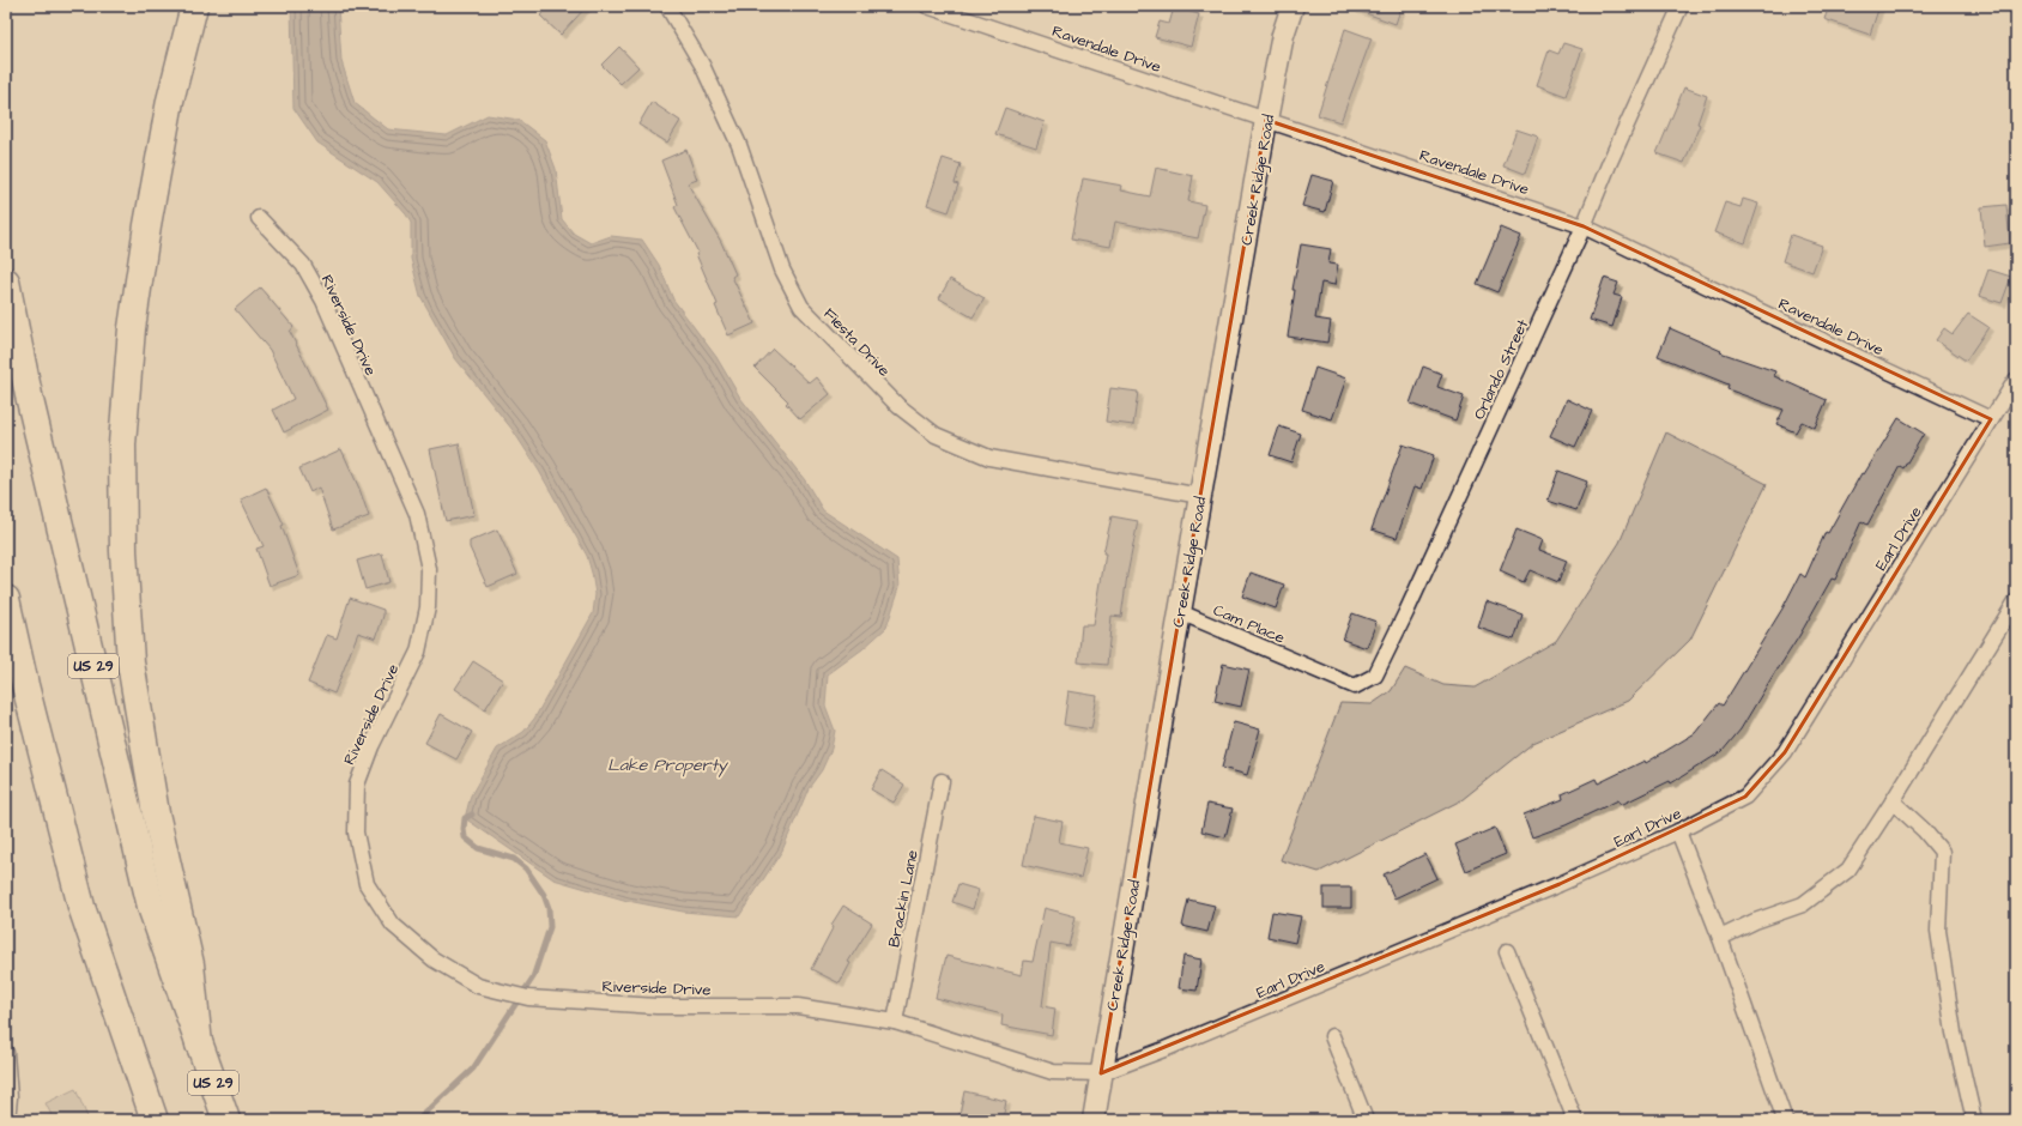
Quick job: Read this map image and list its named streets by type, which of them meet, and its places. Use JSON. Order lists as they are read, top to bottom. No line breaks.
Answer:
{"streets":{"highway":["US 29"],"main road":["Creek Ridge Road"],"street":["Ravendale Drive","Riverside Drive","Fiesta Drive","Orlando Street","Earl Drive","Cam Place","Brackin Lane"]},"crossings":[["Ravendale Drive","Creek Ridge Road"],["Ravendale Drive","Orlando Street"],["Ravendale Drive","Earl Drive"],["Creek Ridge Road","Riverside Drive"],["Creek Ridge Road","Fiesta Drive"],["Creek Ridge Road","Earl Drive"],["Creek Ridge Road","Cam Place"],["Riverside Drive","Earl Drive"],["Riverside Drive","Brackin Lane"],["Orlando Street","Cam Place"]],"water":["Lake Property"]}
